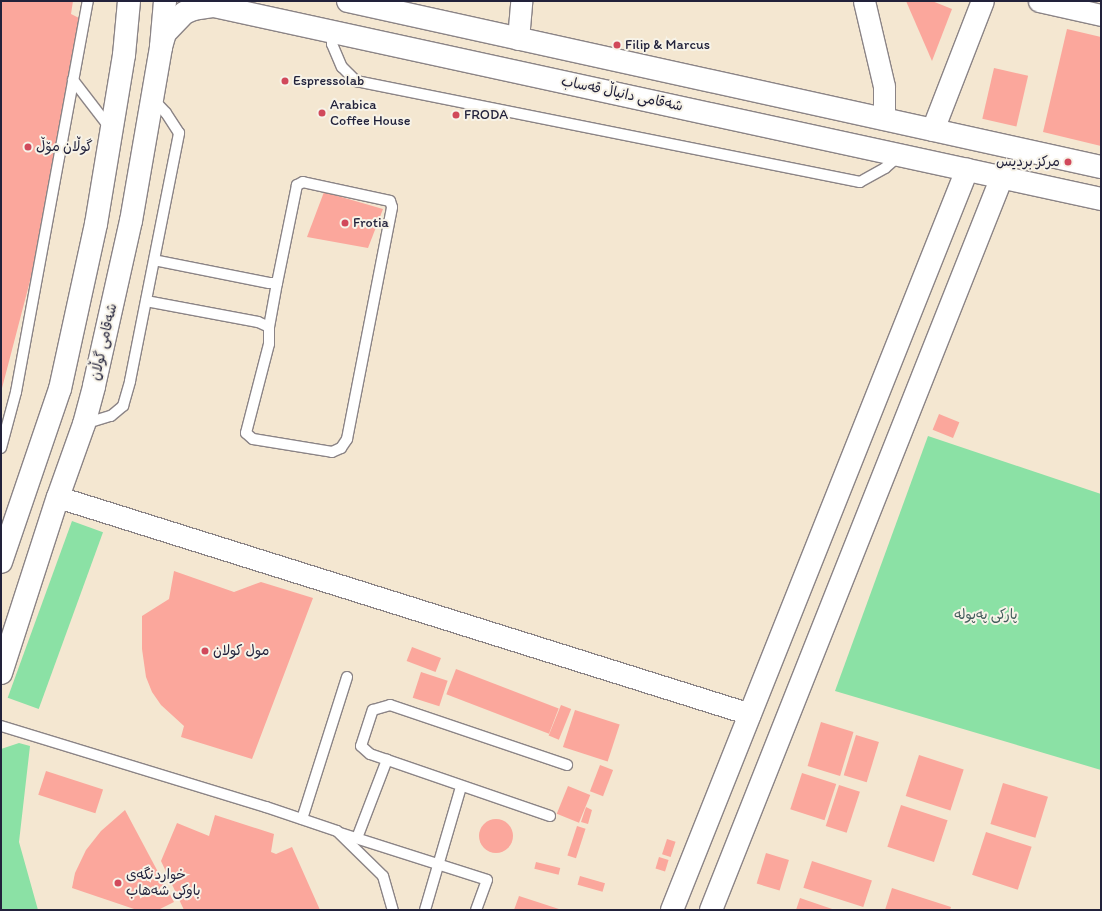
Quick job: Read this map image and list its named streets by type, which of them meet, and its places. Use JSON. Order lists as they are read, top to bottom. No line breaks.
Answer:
{"streets":{"street":["شەقامی دانیاڵ قەساب","شەقامی گوڵان"]},"crossings":[["شەقامی دانیاڵ قەساب","شەقامی گوڵان"]],"parks":["پارکی پەپولە"],"places":["Filip & Marcus","Espressolab","Arabica Coffee House","FRODA","گوڵان مۆڵ","مرکز بردیس","Frotia","مول كولان","خواردنگەی باوکی شەھاب"]}
